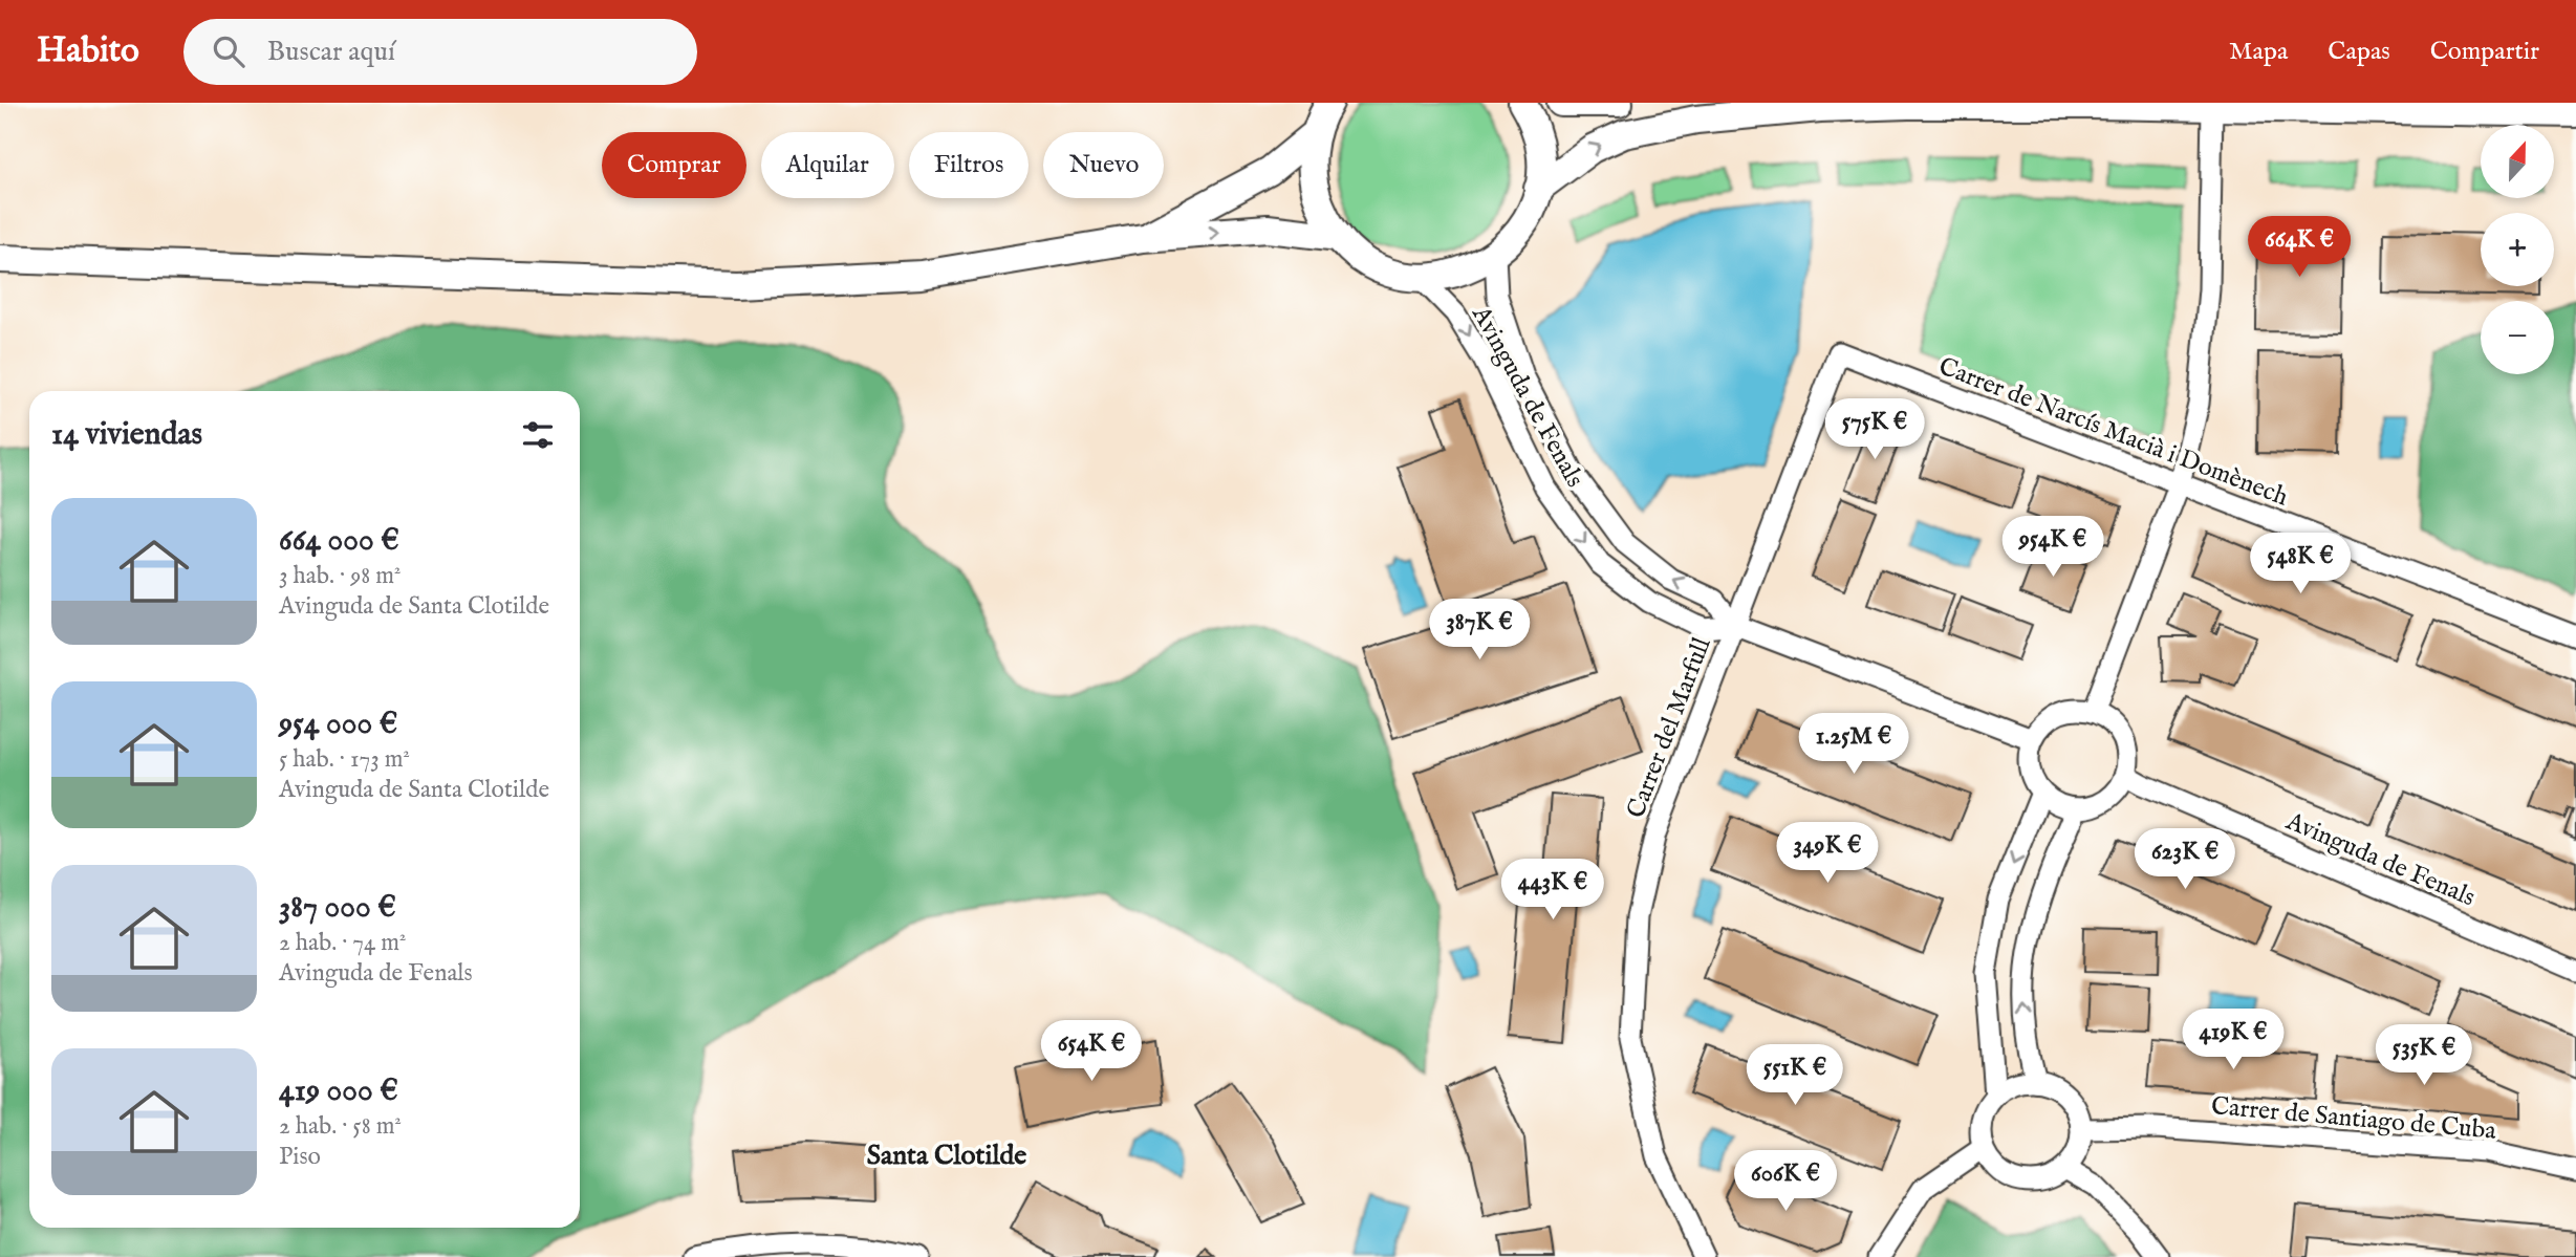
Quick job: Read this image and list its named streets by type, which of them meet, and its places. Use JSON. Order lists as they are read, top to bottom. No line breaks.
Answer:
{"streets":{"street":["Avinguda de Fenals","Carrer de Narcís Macià i Domènech","Carrer del Marfull","Carrer de Santiago de Cuba"]},"crossings":[["Avinguda de Fenals","Carrer del Marfull"],["Carrer de Narcís Macià i Domènech","Carrer del Marfull"]],"districts":["Santa Clotilde"],"north":"top","page":{"header":"Habito","search":"Buscar aquí","nav":["Mapa","Capas","Compartir"],"map_buttons":["+","−"],"chip":["Comprar","Alquilar","Filtros","Nuevo"],"price":["664K €","575K €","954K €","548K €","387K €","1.25M €","349K €","623K €","443K €","419K €","654K €","535K €","551K €","606K €"],"heading":"14 viviendas","list":[{"name":"664 000 €","note":"3 hab. · 98 m² · Avinguda de Santa Clotilde"},{"name":"954 000 €","note":"5 hab. · 173 m² · Avinguda de Santa Clotilde"},{"name":"387 000 €","note":"2 hab. · 74 m² · Avinguda de Fenals"},{"name":"419 000 €","note":"2 hab. · 58 m² · Piso"}]}}
